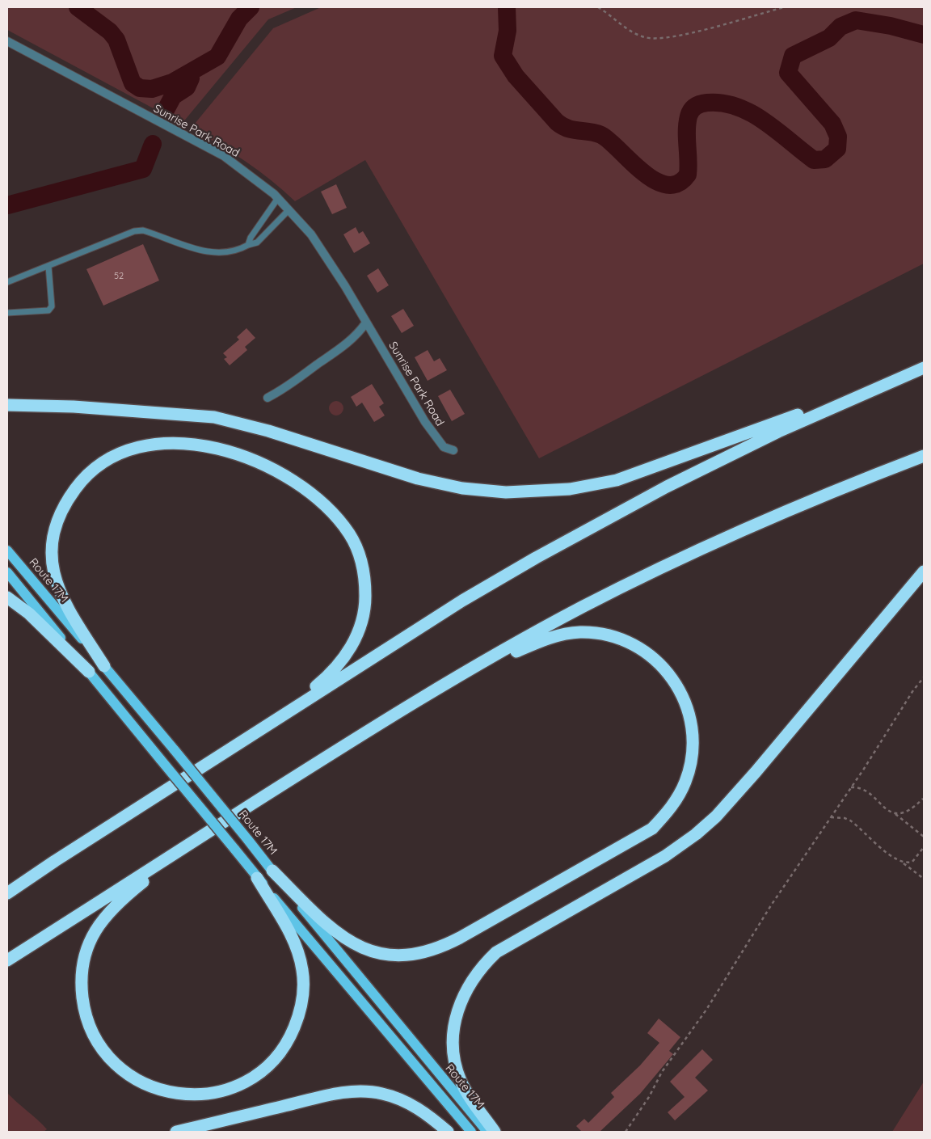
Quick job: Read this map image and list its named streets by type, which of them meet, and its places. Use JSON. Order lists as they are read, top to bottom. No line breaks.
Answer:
{"streets":{"main road":["Route 17M"],"street":["Sunrise Park Road"]},"house_numbers":["52"]}
